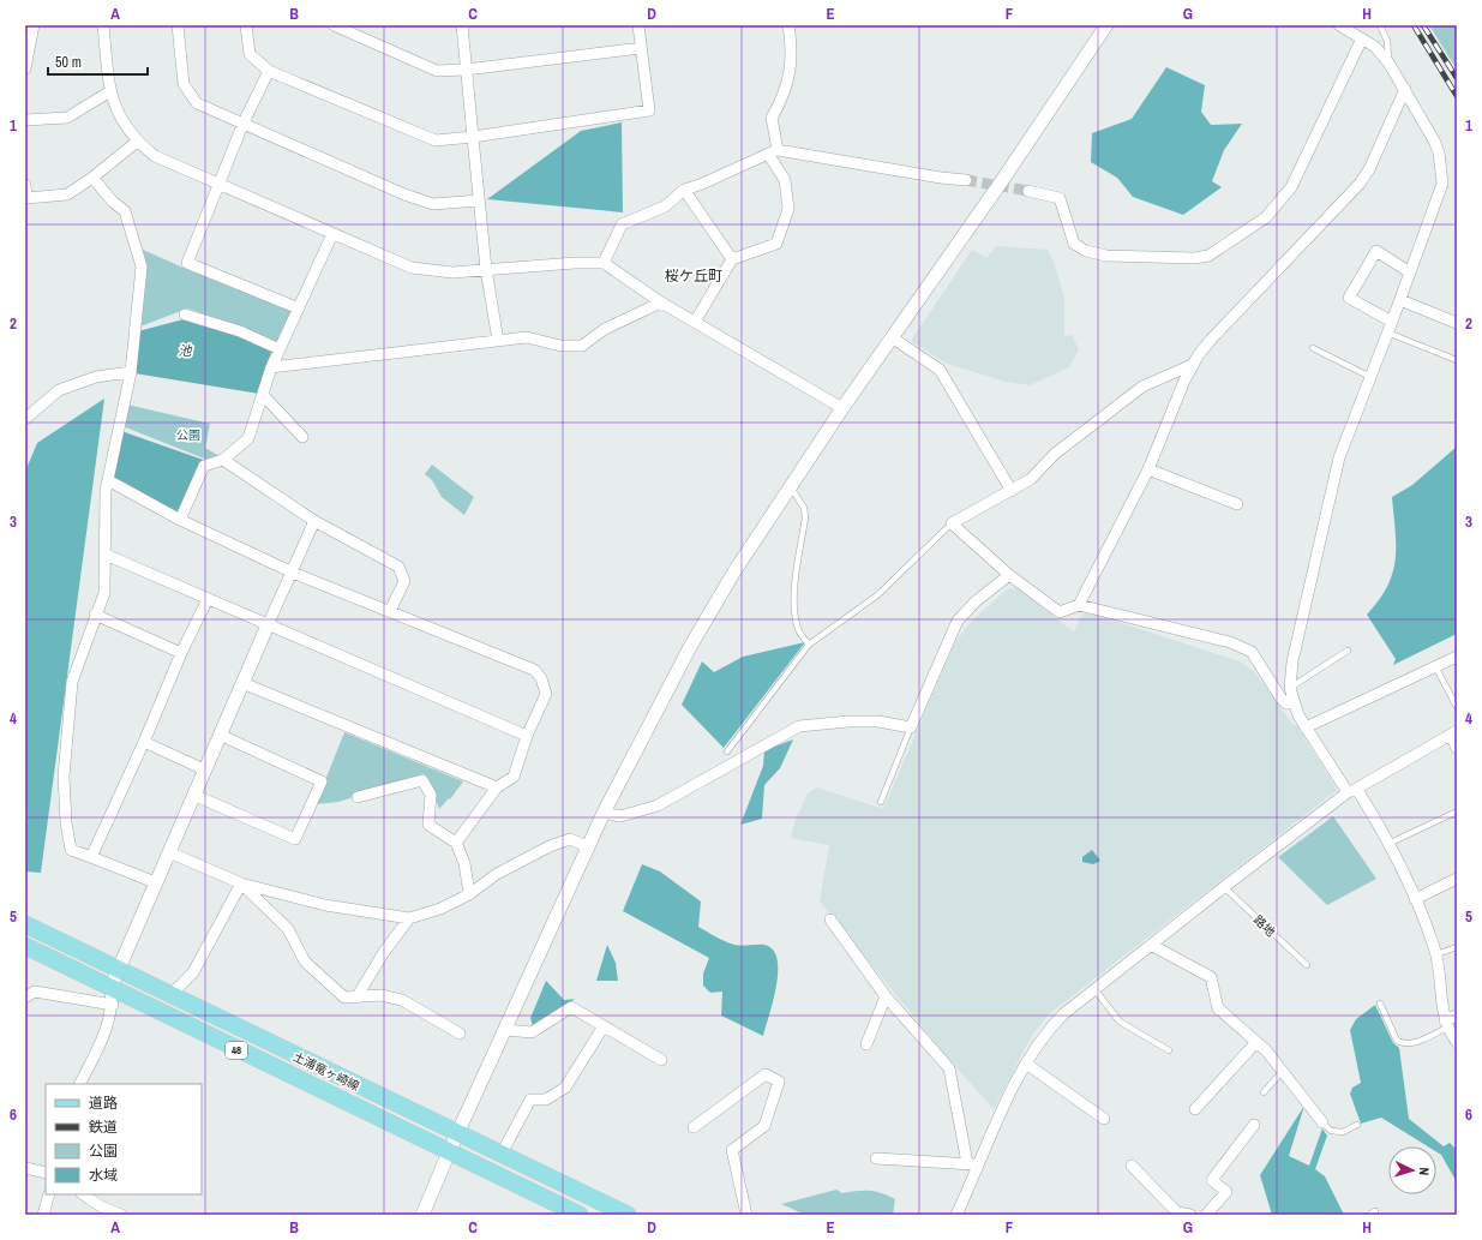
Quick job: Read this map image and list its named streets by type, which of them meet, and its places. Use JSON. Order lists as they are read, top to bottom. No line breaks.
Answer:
{"streets":{"main road":["48","土浦竜ヶ崎線"],"lane":["路地"]},"districts":["桜ケ丘町"],"water":["池"],"parks":["公園"],"legend":["道路","鉄道","公園","水域"],"scale_bar":"50 m","north":"right","grid":{"columns":["A","B","C","D","E","F","G","H"],"rows":["1","2","3","4","5","6"]}}
